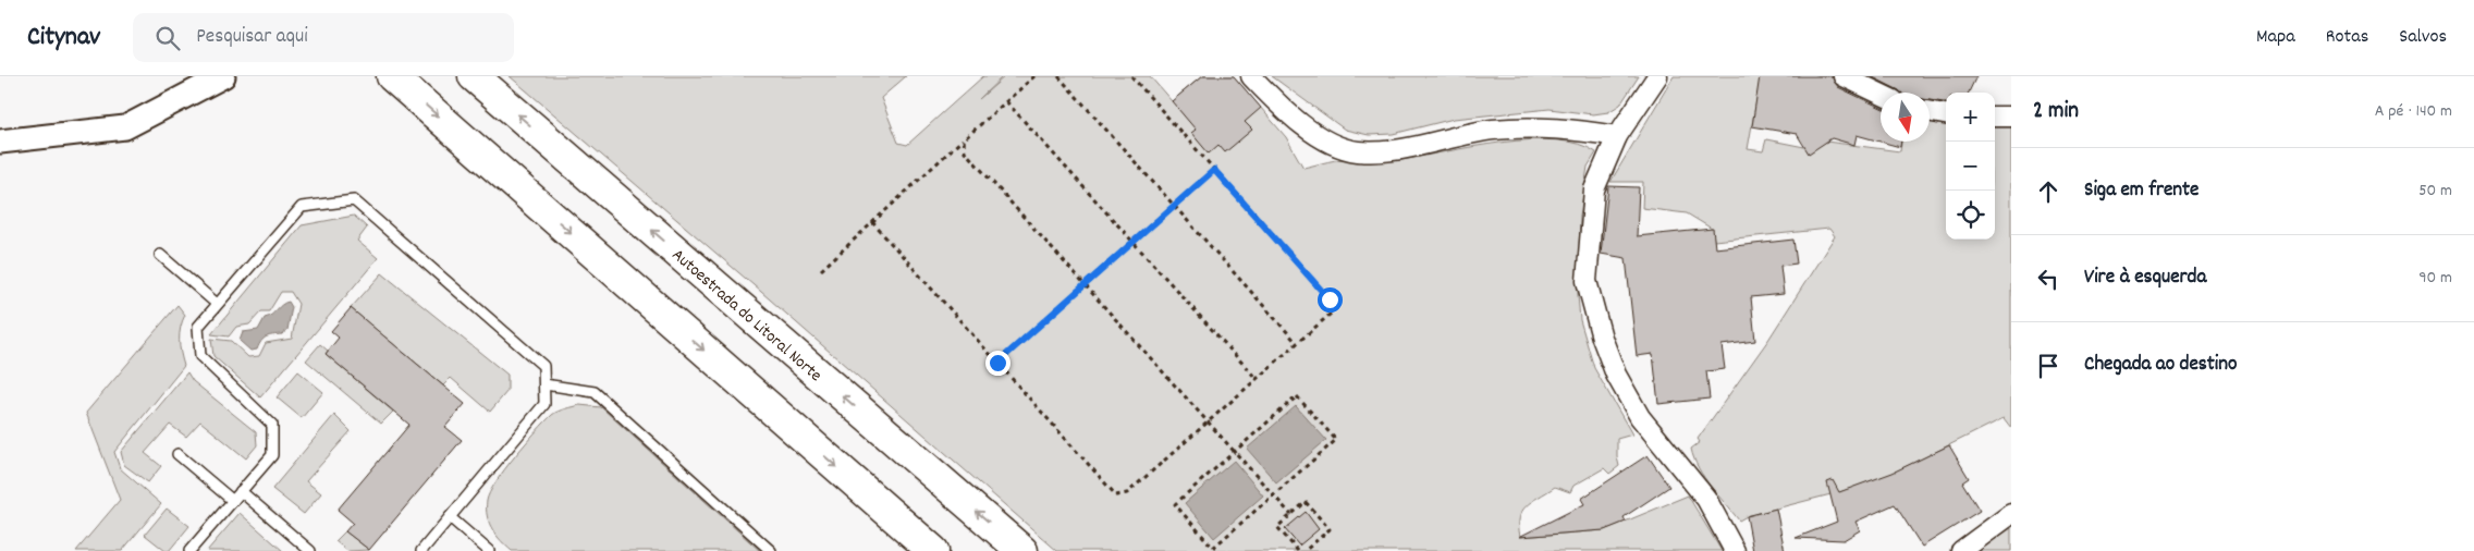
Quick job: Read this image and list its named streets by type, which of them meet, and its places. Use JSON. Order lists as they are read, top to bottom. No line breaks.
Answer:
{"streets":{"highway":["Autoestrada do Litoral Norte"]},"north":"bottom","page":{"header":"Citynav","search":"Pesquisar aqui","nav":["Mapa","Rotas","Salvos"],"heading":["2 min","A pé · 140 m"],"map_buttons":["+","−"],"list":[["Siga em frente","50 m"],["Vire à esquerda","90 m"],"Chegada ao destino"]}}
